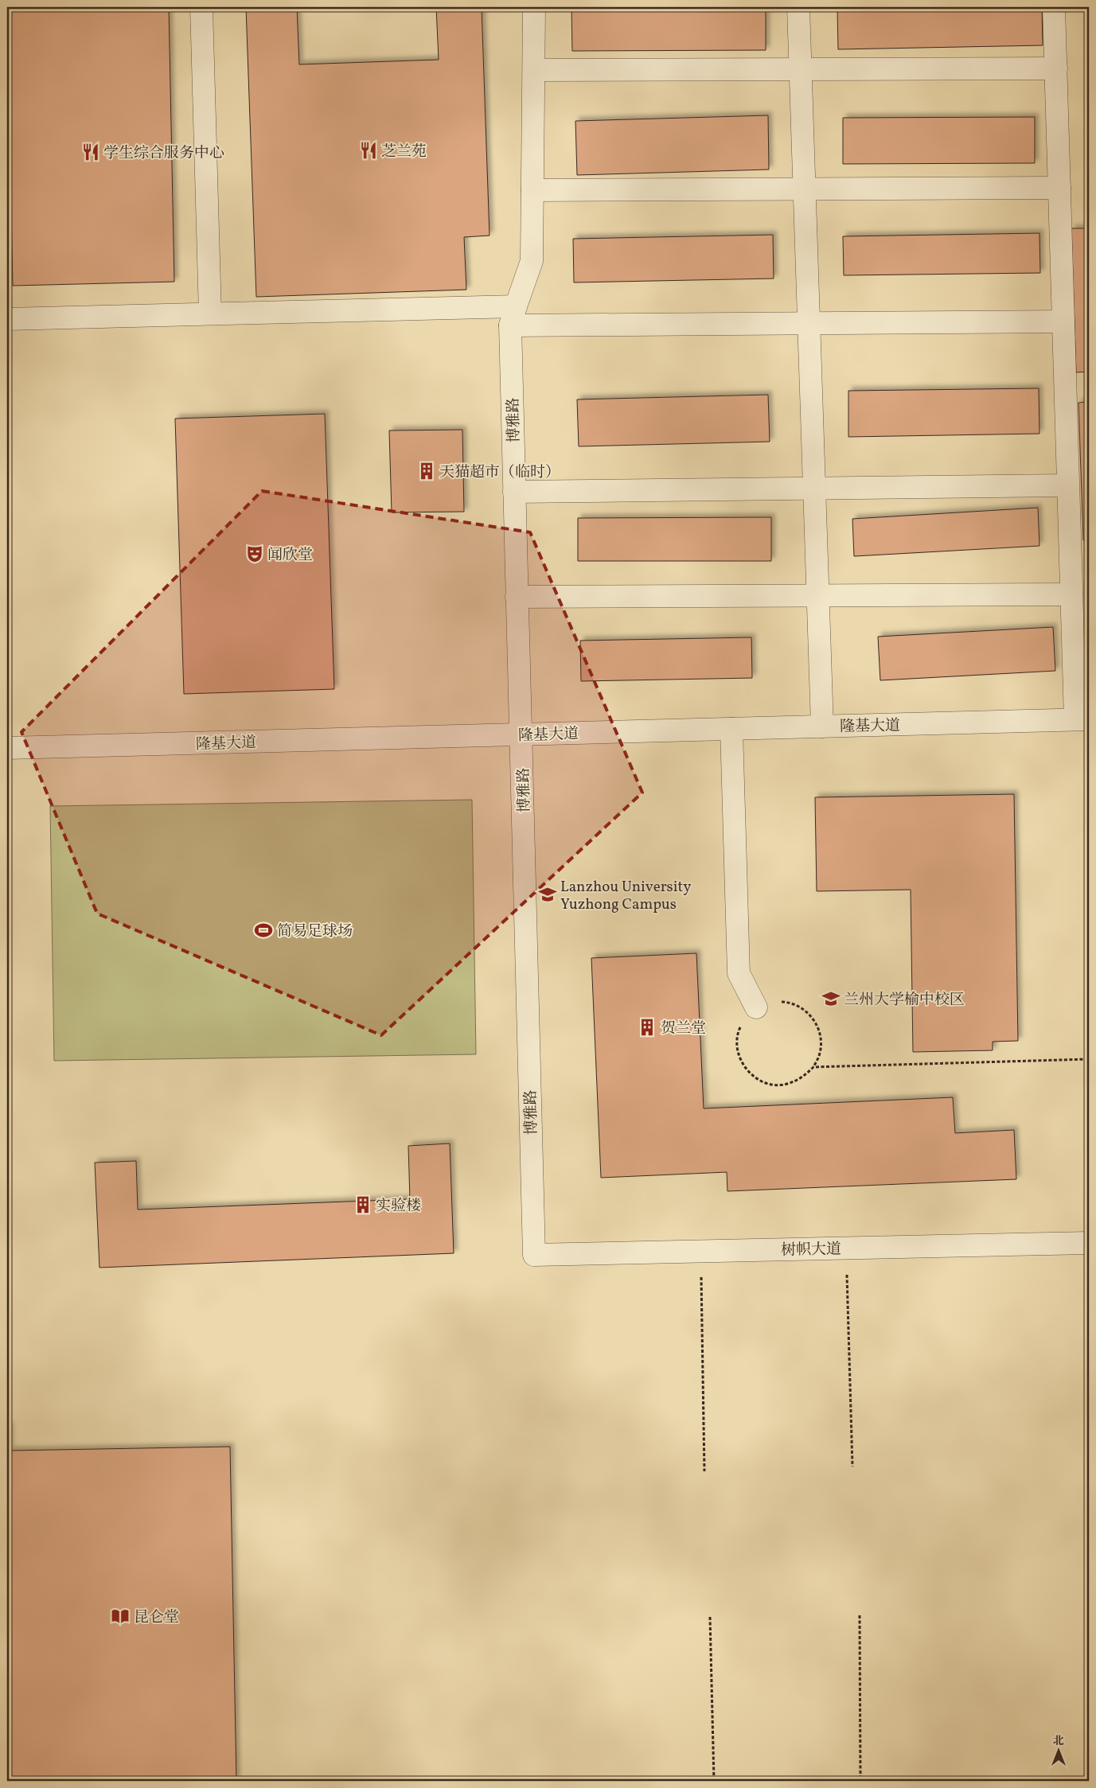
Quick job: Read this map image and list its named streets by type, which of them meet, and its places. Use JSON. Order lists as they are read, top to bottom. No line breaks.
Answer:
{"streets":{"street":["博雅路","隆基大道","树帜大道"]},"crossings":[["博雅路","隆基大道"],["博雅路","树帜大道"]],"places":{"restaurant":["芝兰苑","学生综合服务中心"],"building":["天猫超市（临时）","贺兰堂","实验楼"],"theatre":["闻欣堂"],"school or university":["Lanzhou University Yuzhong Campus","兰州大学榆中校区"],"sports":["简易足球场"],"library":["昆仑堂"]},"north":"top"}
